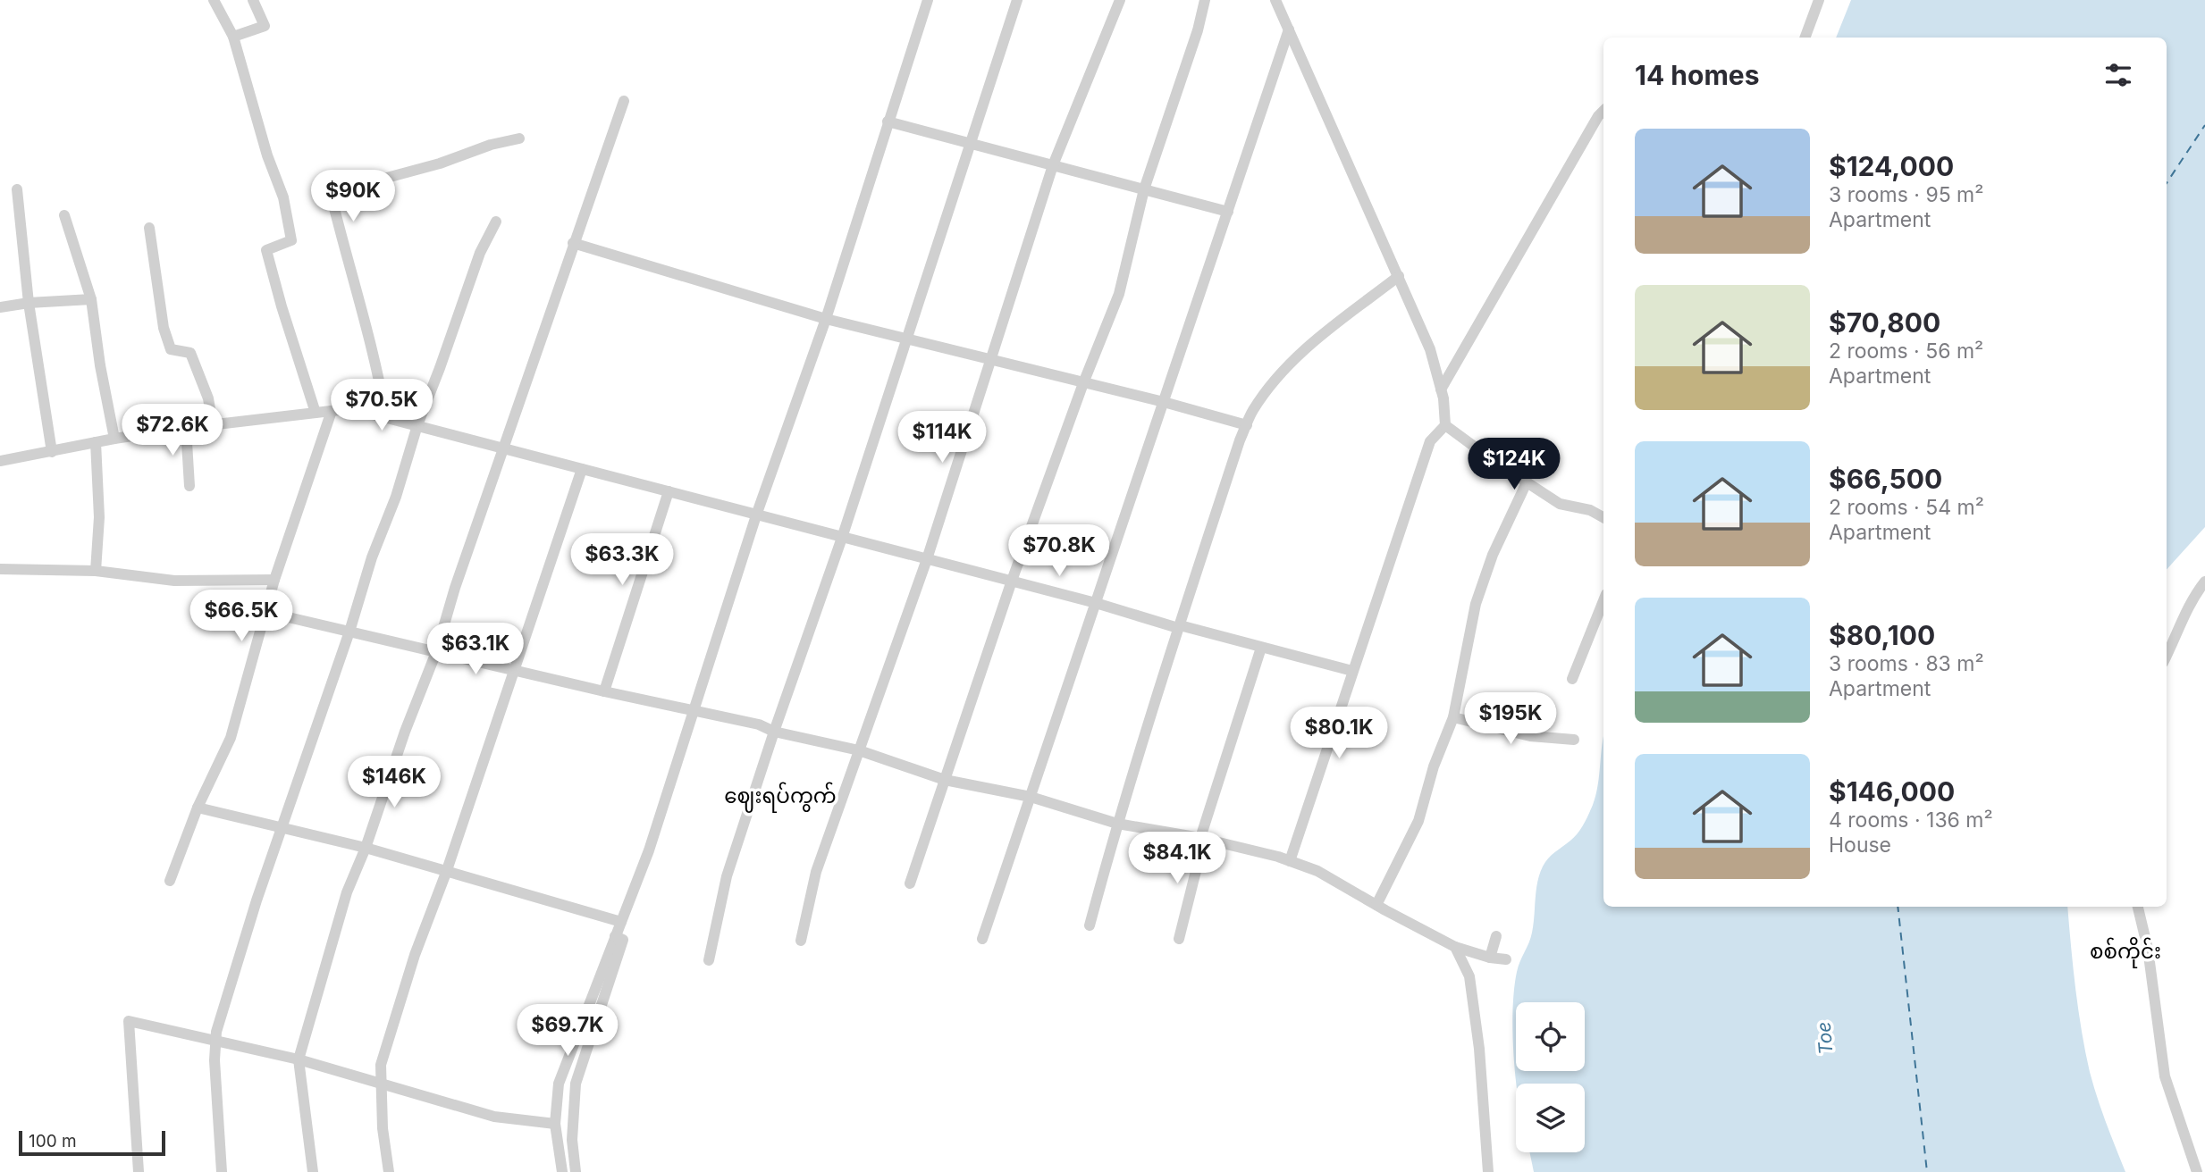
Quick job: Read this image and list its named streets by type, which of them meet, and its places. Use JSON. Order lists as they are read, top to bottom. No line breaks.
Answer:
{"districts":["ဈေးရပ်ကွက်","စစ်ကိုင်း"],"water":["Toe"],"scale_bar":"100 m","page":{"heading":"14 homes","list":[{"name":"$124,000","note":"3 rooms · 95 m² · Apartment"},{"name":"$70,800","note":"2 rooms · 56 m² · Apartment"},{"name":"$66,500","note":"2 rooms · 54 m² · Apartment"},{"name":"$80,100","note":"3 rooms · 83 m² · Apartment"},{"name":"$146,000","note":"4 rooms · 136 m² · House"}],"price":["$90K","$70.5K","$72.6K","$114K","$124K","$70.8K","$63.3K","$66.5K","$63.1K","$195K","$80.1K","$146K","$84.1K","$69.7K"],"scale":"100 m"}}
